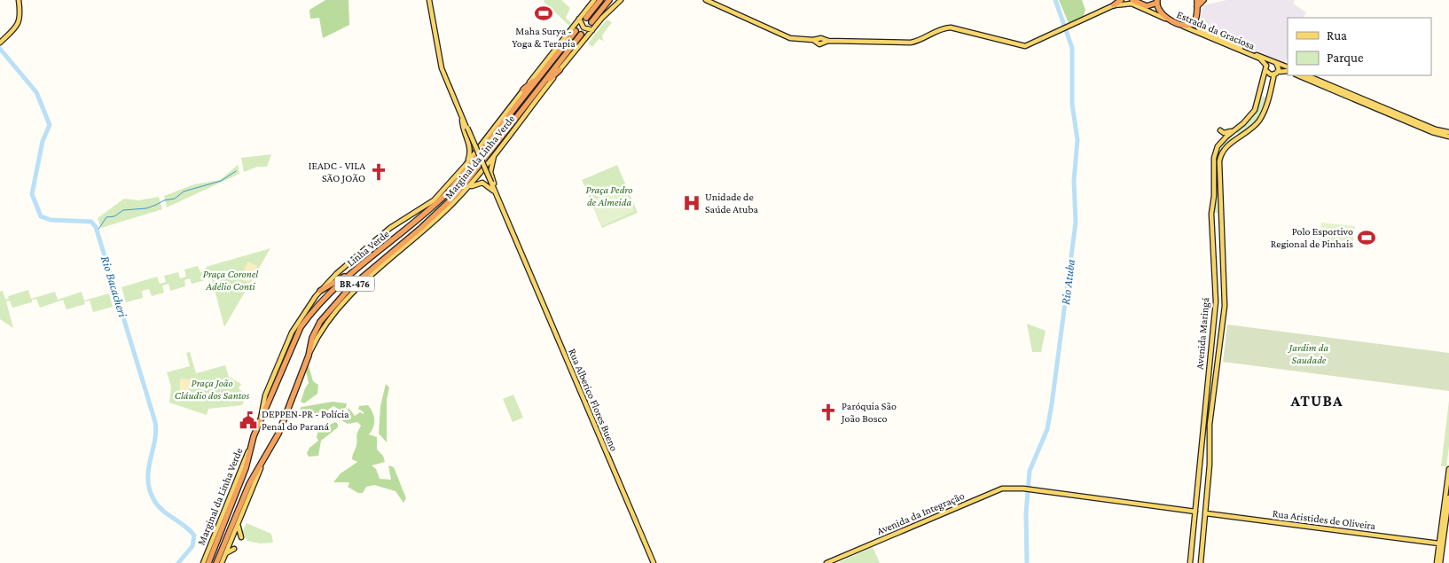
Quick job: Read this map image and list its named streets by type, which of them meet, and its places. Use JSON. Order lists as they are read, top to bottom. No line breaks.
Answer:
{"streets":{"highway":["Linha Verde","BR-476"],"main road":["Estrada da Graciosa","Marginal da Linha Verde","Avenida Maringá","Rua Alberico Flores Bueno","Avenida da Integração","Rua Aristides de Oliveira"]},"crossings":[["Estrada da Graciosa","Avenida Maringá"],["Marginal da Linha Verde","Linha Verde"],["Avenida Maringá","Avenida da Integração"],["Avenida Maringá","Rua Aristides de Oliveira"]],"districts":["ATUBA"],"water":["Rio Atuba","Rio Bacacheri"],"parks":["Praça Pedro de Almeida","Praça Coronel Adélio Conti","Jardim da Saudade","Praça João Cláudio dos Santos"],"places":{"sports":["Maha Surya - Yoga & Terapia","Polo Esportivo Regional de Pinhais"],"church":["IEADC - VILA SÃO JOÃO","Paróquia São João Bosco"],"hospital":["Unidade de Saúde Atuba"],"public building":["DEPPEN-PR - Polícia Penal do Paraná"]},"legend":["Rua","Parque"]}
